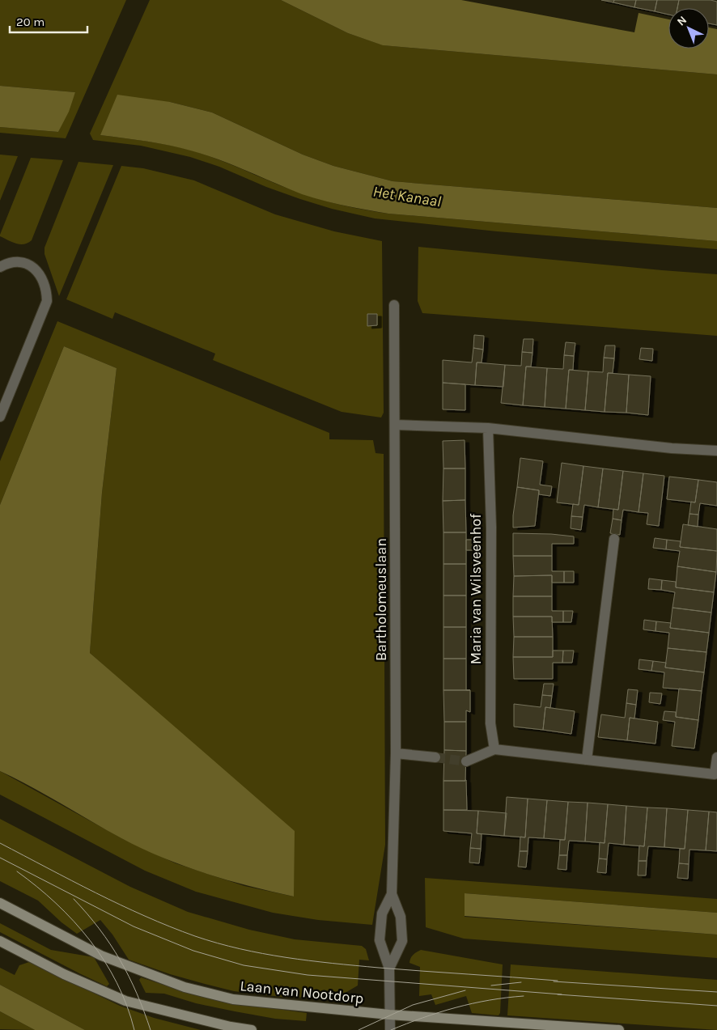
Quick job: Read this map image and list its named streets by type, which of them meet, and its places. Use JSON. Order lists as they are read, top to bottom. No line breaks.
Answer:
{"streets":{"street":["Maria van Wilsveenhof","Bartholomeuslaan","Laan van Nootdorp"]},"crossings":[["Bartholomeuslaan","Laan van Nootdorp"]],"water":["Het Kanaal"],"scale_bar":"20 m","north":"top left"}
